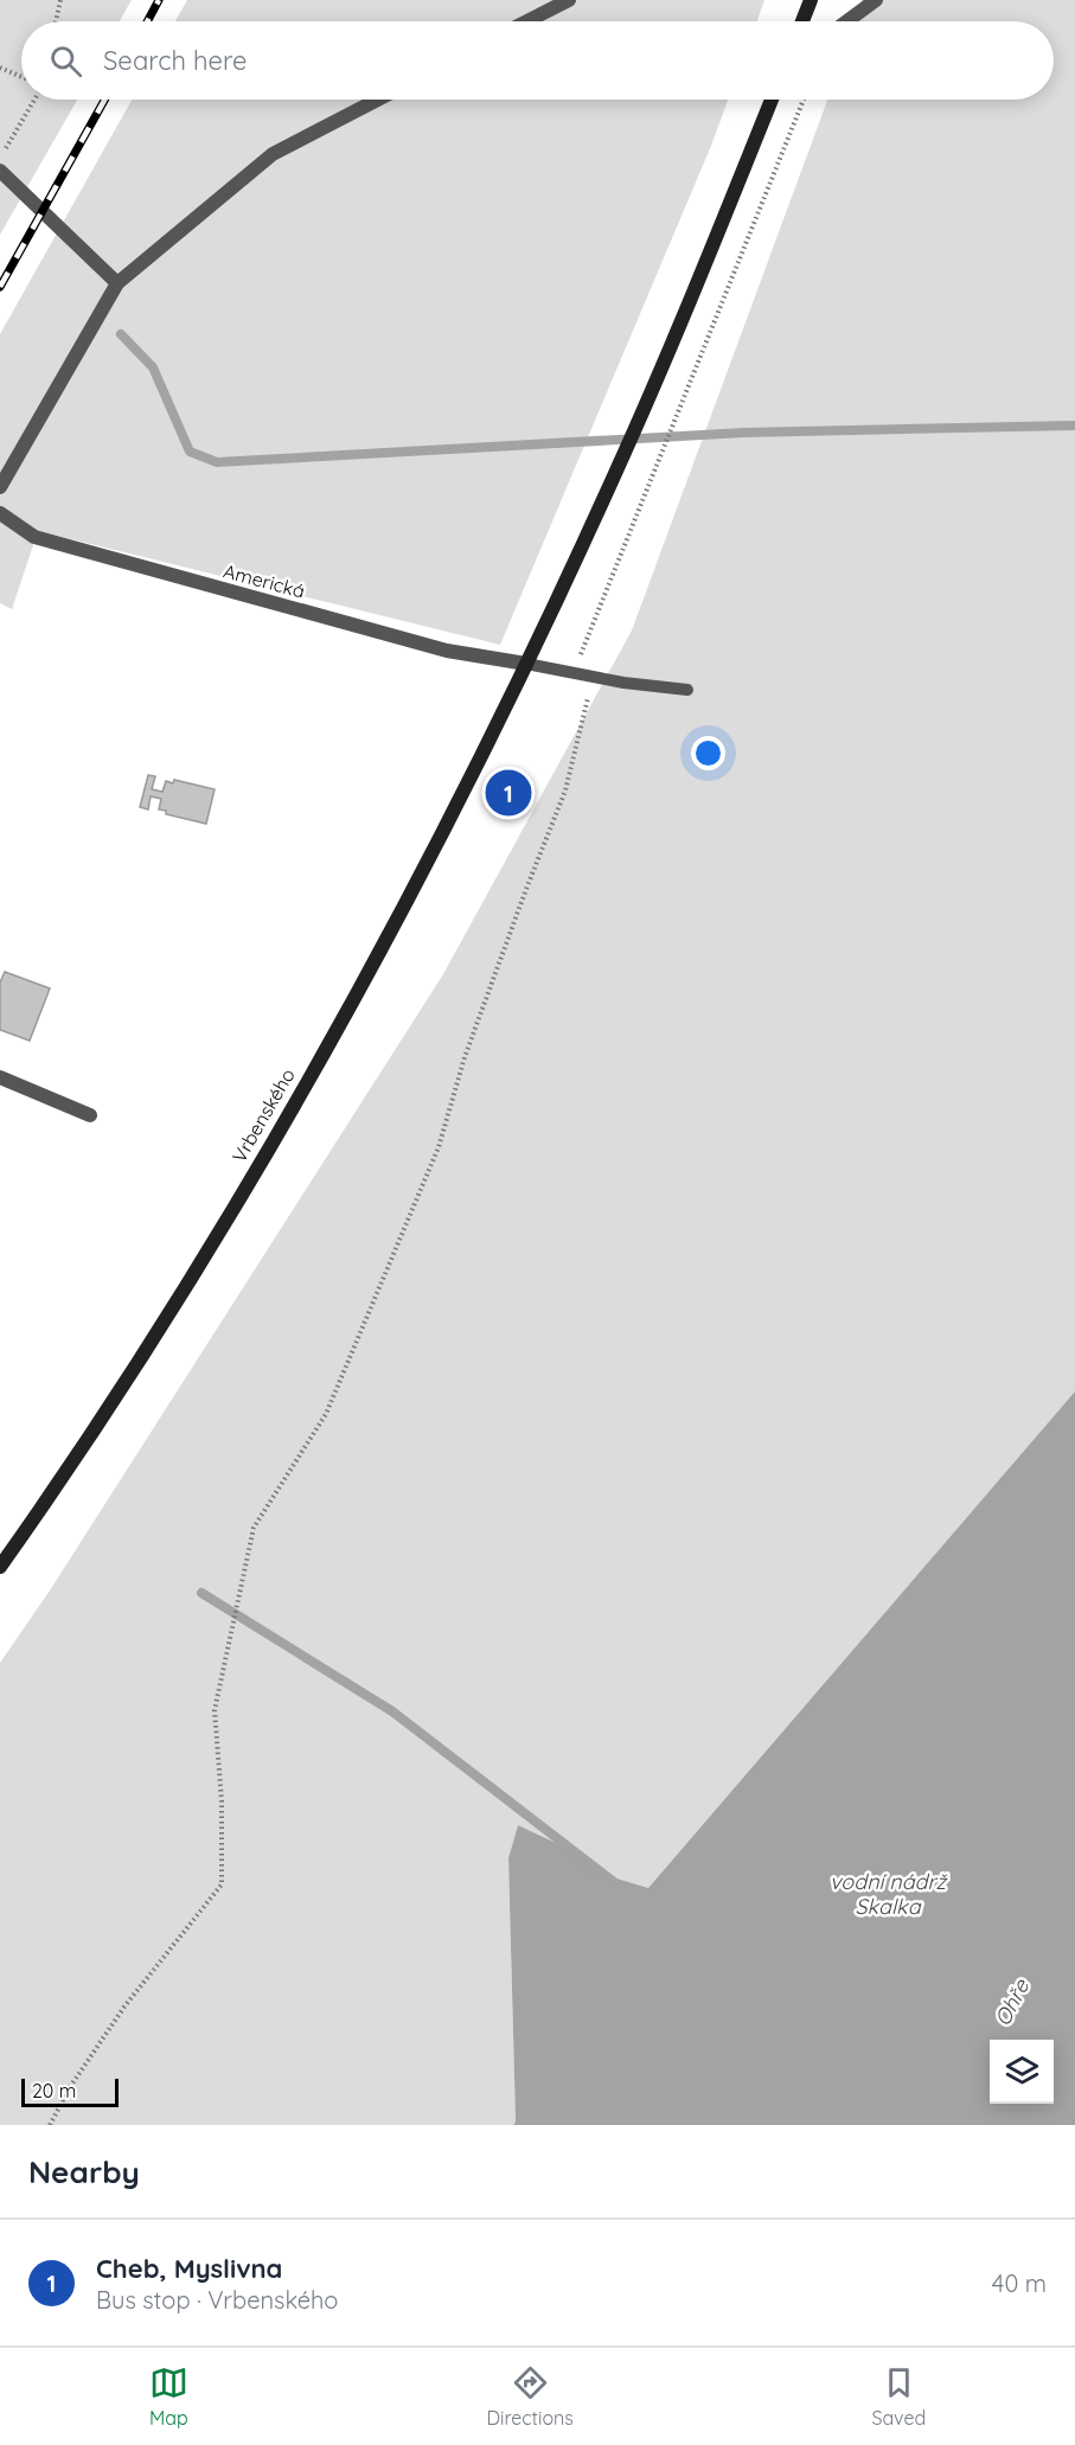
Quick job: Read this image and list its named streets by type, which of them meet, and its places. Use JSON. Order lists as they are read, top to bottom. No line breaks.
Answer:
{"streets":{"main road":["Vrbenského"],"street":["Americká"]},"crossings":[["Americká","Vrbenského"]],"water":["vodní nádrž Skalka","Ohře"],"scale_bar":"20 m","page":{"search":"Search here","pins":"1","scale":"20 m","heading":"Nearby","list":[{"mark":"1","name":"Cheb, Myslivna","note":"Bus stop · Vrbenského","value":"40 m"}],"nav":["Map","Directions","Saved"]}}
